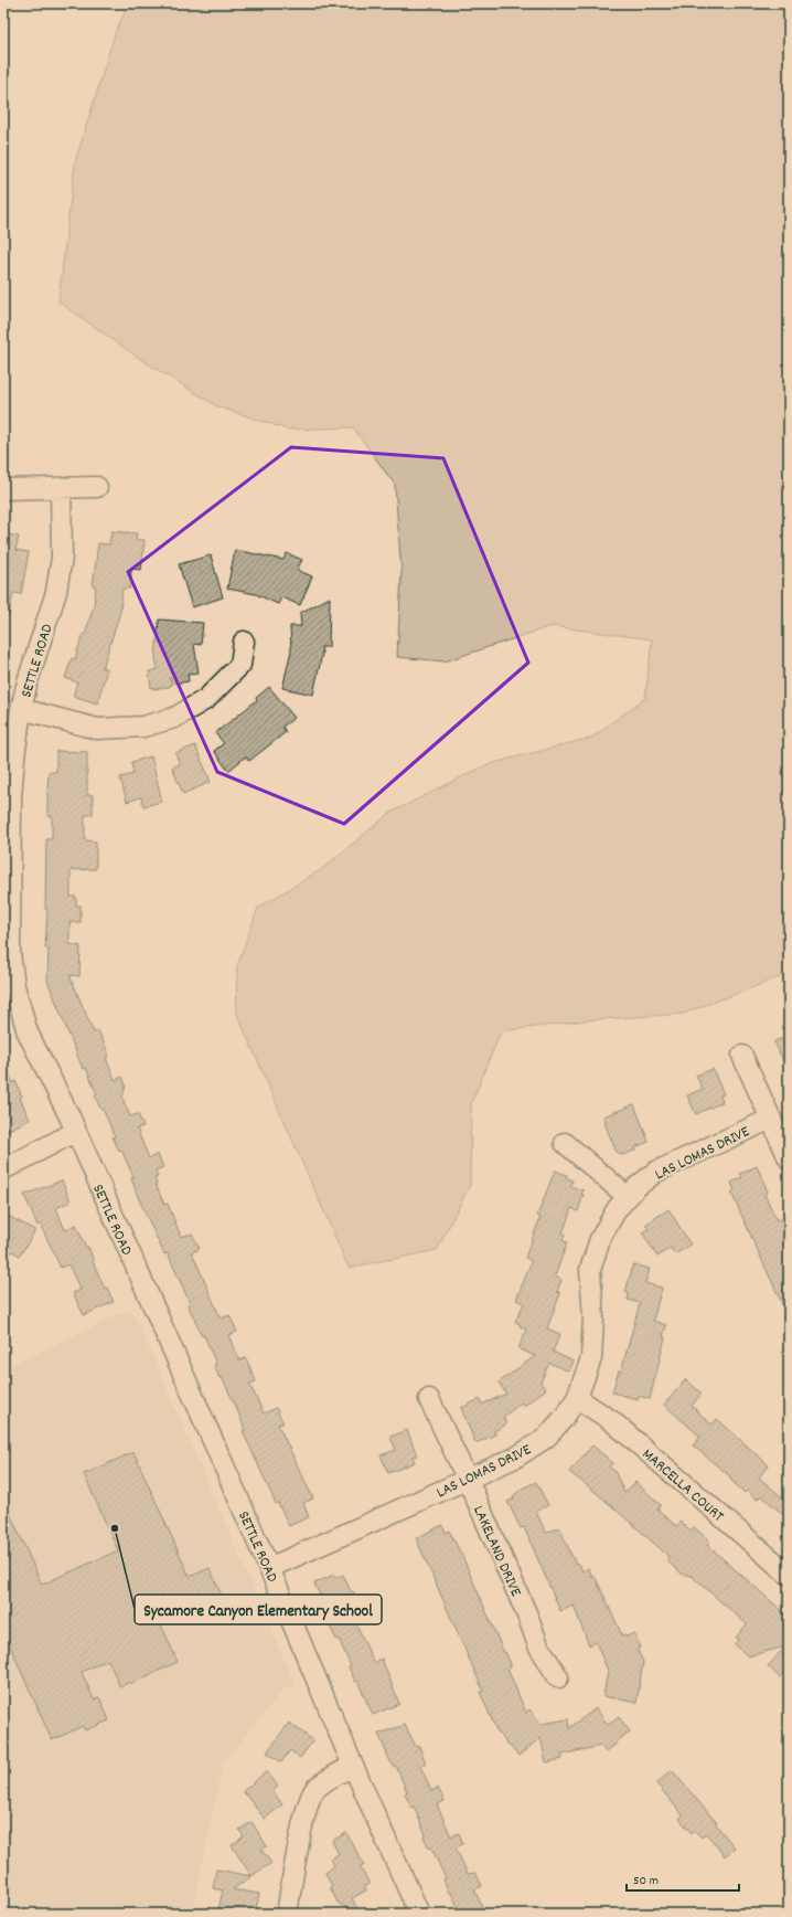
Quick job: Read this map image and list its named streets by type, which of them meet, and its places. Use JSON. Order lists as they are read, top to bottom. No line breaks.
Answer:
{"streets":{"street":["SETTLE ROAD","LAS LOMAS DRIVE","MARCELLA COURT","LAKELAND DRIVE"]},"crossings":[["SETTLE ROAD","LAS LOMAS DRIVE"],["LAS LOMAS DRIVE","MARCELLA COURT"],["LAS LOMAS DRIVE","LAKELAND DRIVE"]],"places":["Sycamore Canyon Elementary School"],"scale_bar":"50 m"}
